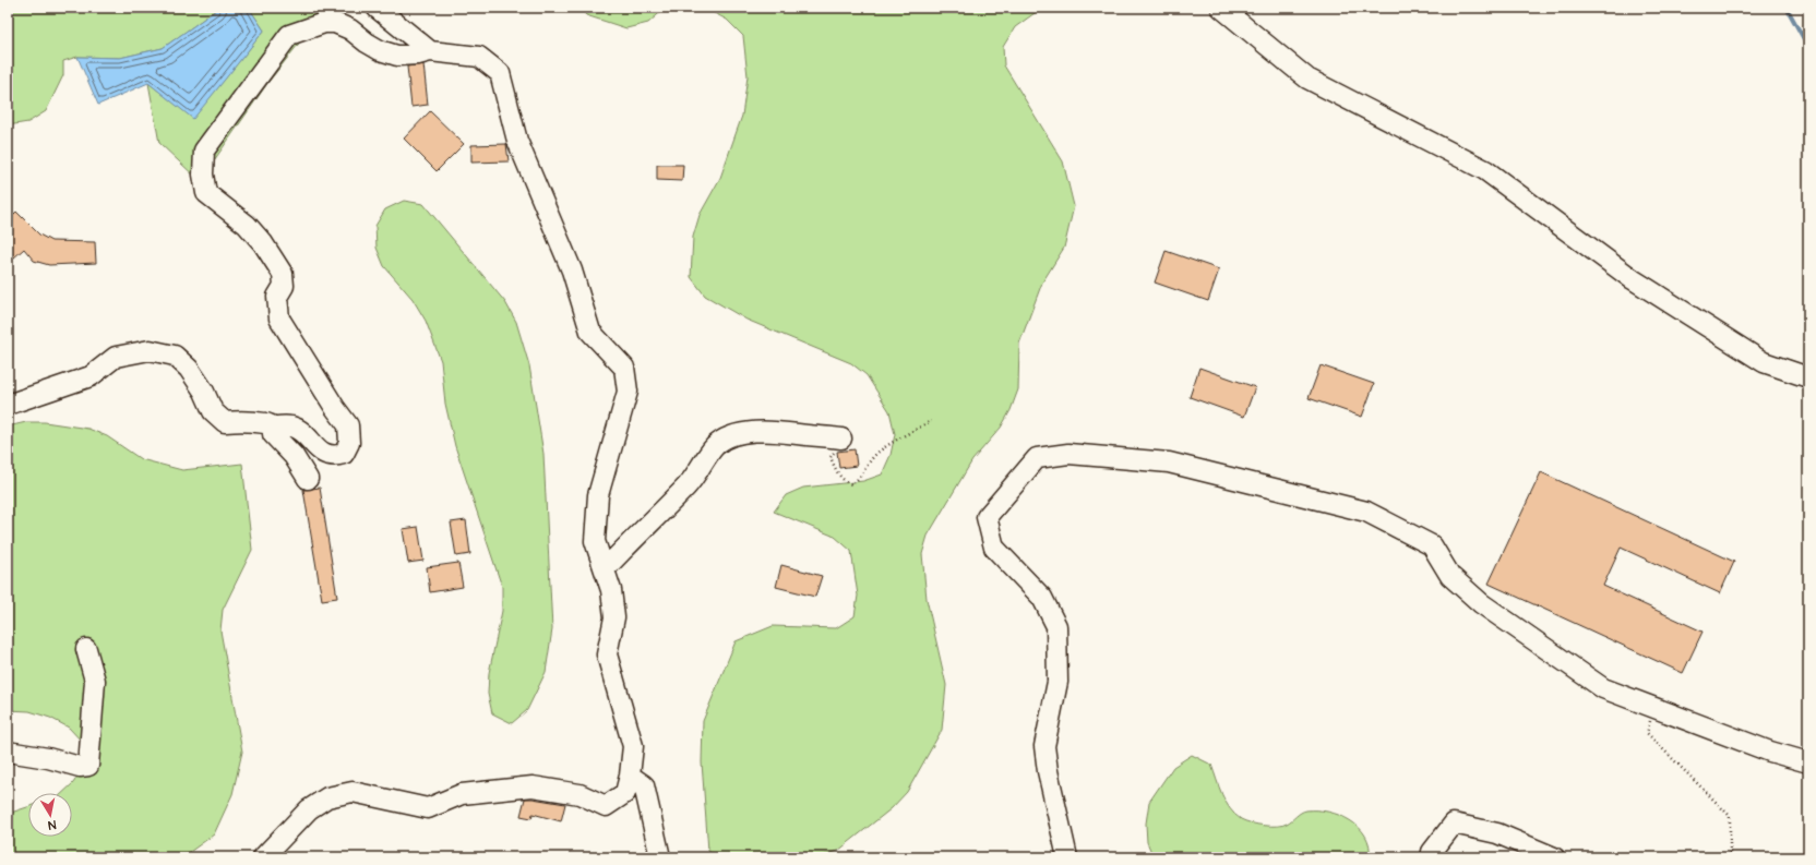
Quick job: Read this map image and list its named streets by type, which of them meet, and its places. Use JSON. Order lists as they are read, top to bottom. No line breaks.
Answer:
{"north":"bottom"}
